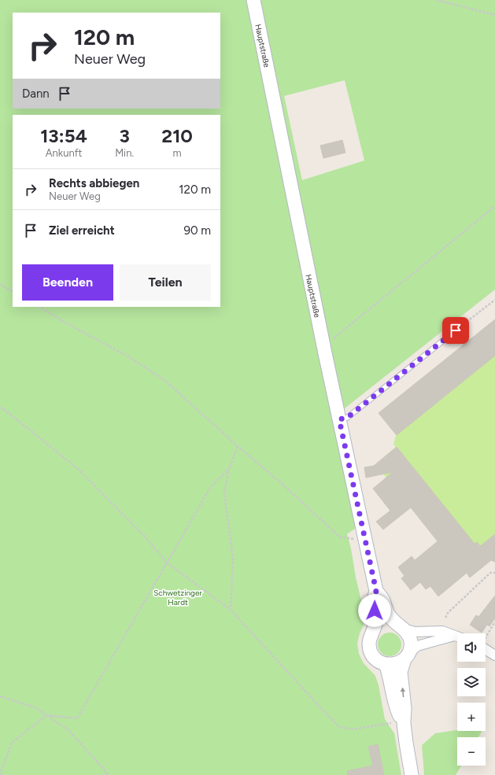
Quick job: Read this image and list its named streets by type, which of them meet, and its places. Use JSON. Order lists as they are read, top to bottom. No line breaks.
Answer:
{"streets":{"street":["Hauptstraße"]},"parks":["Schwetzinger Hardt"],"page":{"turn":["120 m","Neuer Weg"],"then":"Dann","eta":["13:54","Ankunft","3","Min.","210","m"],"list":[{"name":"Rechts abbiegen","note":"Neuer Weg","value":"120 m"},{"name":"Ziel erreicht","value":"90 m"}],"buttons":["Beenden","Teilen"],"map_buttons":["+","−"]}}
